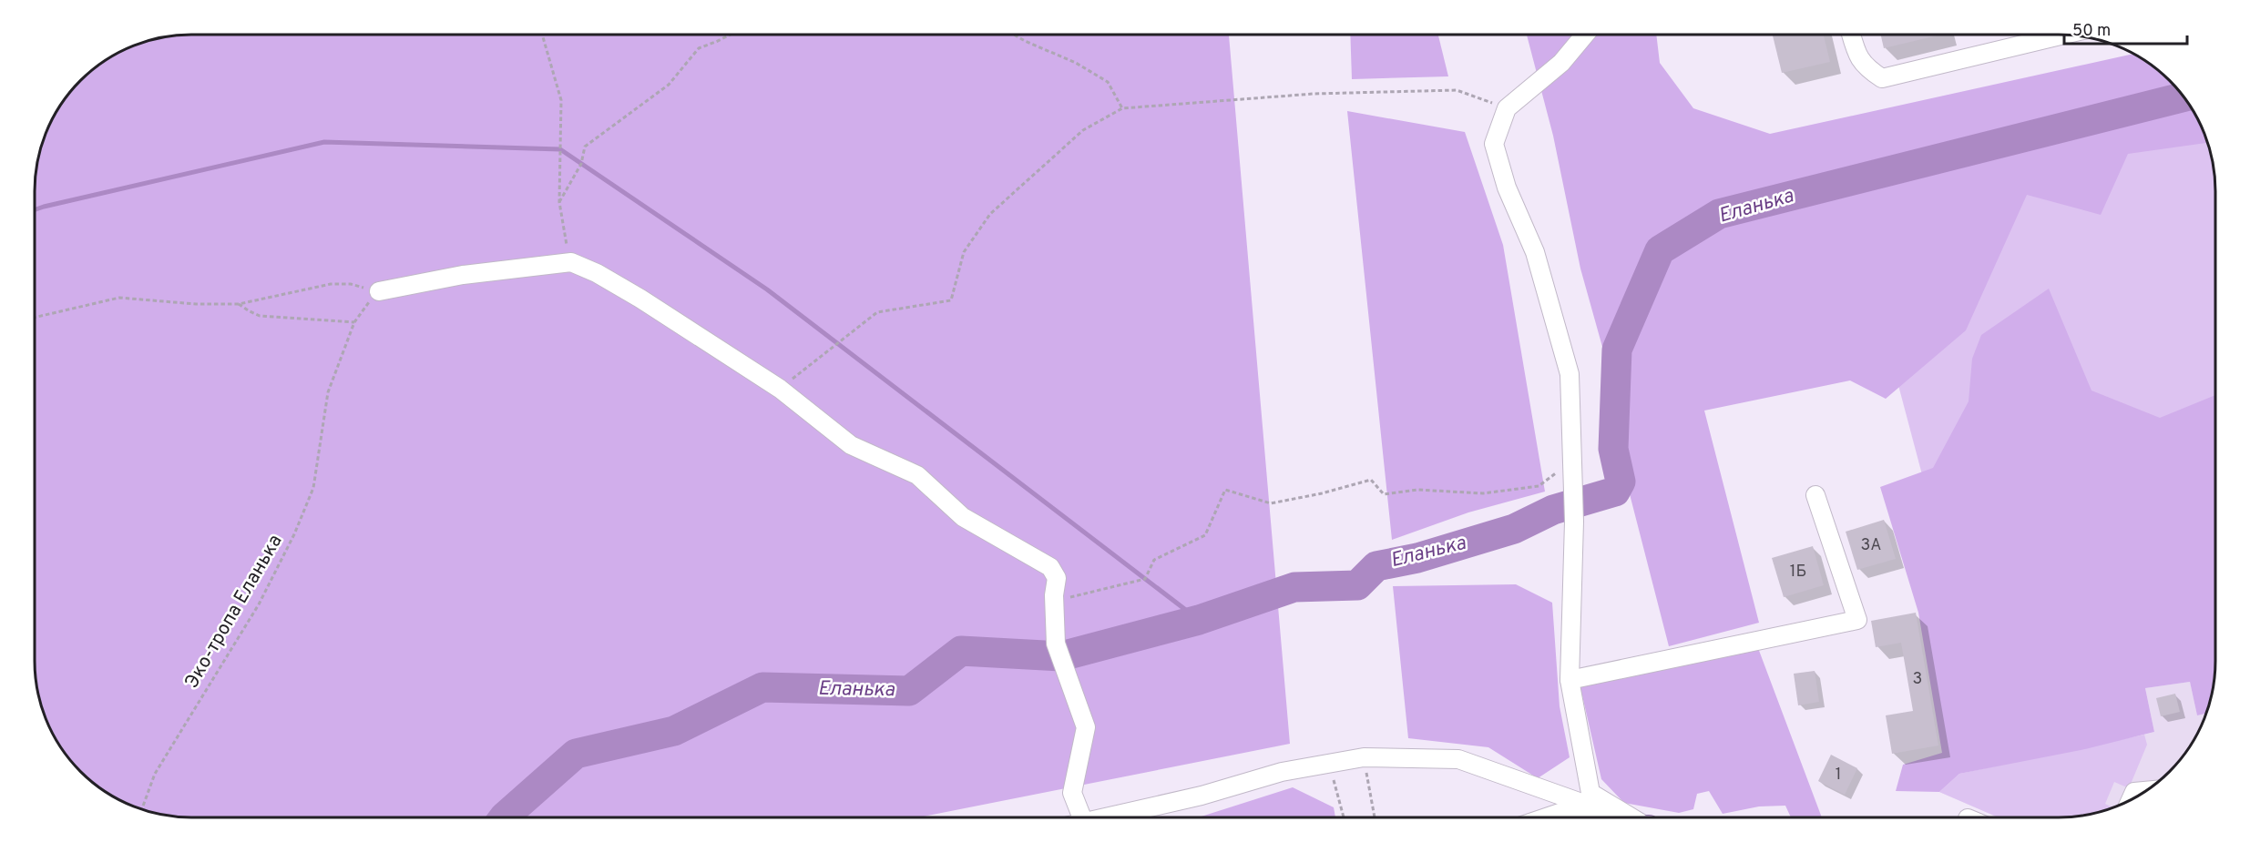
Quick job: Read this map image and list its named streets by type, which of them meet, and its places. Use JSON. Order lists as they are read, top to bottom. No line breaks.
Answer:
{"streets":{"path":["Эко-тропа Еланька"]},"water":["Еланька"],"house_numbers":["3А","1Б","3","1"],"scale_bar":"50 m"}
